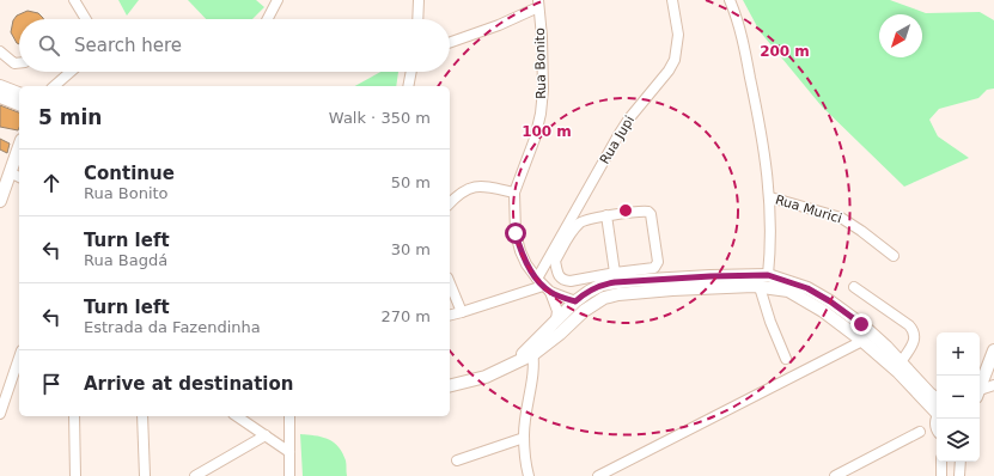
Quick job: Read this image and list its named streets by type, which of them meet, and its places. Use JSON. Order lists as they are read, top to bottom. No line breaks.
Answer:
{"streets":{"street":["Rua Bonito","Rua Jupi","Rua Murici"]},"crossings":[["Rua Bonito","Rua Jupi"]],"north":"bottom left","page":{"search":"Search here","heading":["5 min","Walk · 350 m"],"list":[["Continue","Rua Bonito","50 m"],["Turn left","Rua Bagdá","30 m"],["Turn left","Estrada da Fazendinha","270 m"],"Arrive at destination"],"map_buttons":["+","−"]},"rings":["200 m","100 m"]}
